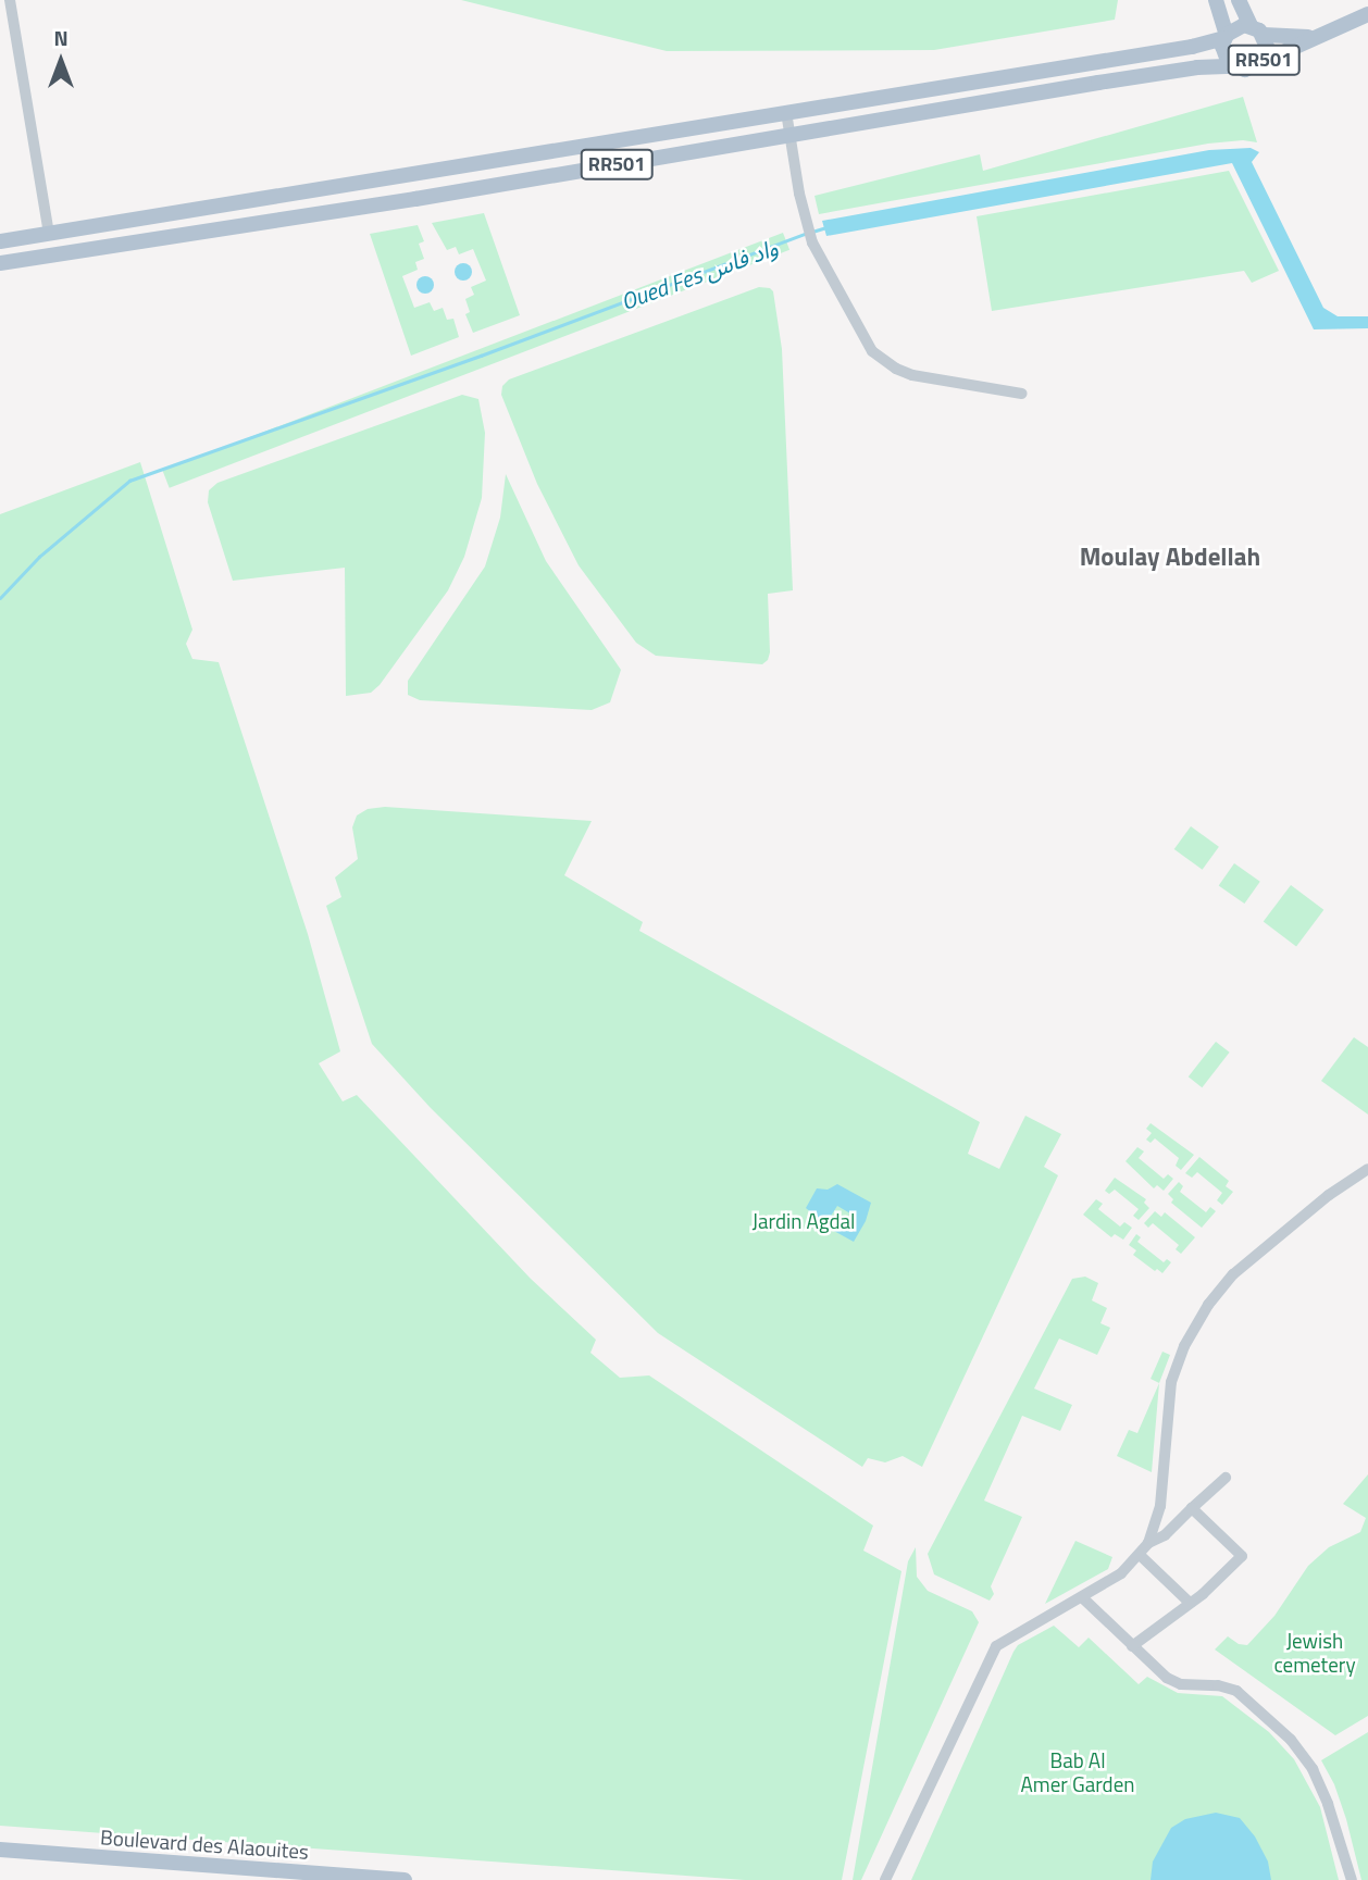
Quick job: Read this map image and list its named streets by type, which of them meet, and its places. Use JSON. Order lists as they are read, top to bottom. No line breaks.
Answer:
{"streets":{"main road":["RR501","Boulevard des Alaouites"]},"districts":["Moulay Abdellah"],"water":["Oued Fes واد فاس"],"parks":["Jardin Agdal","Jewish cemetery","Bab Al Amer Garden"],"north":"top"}
